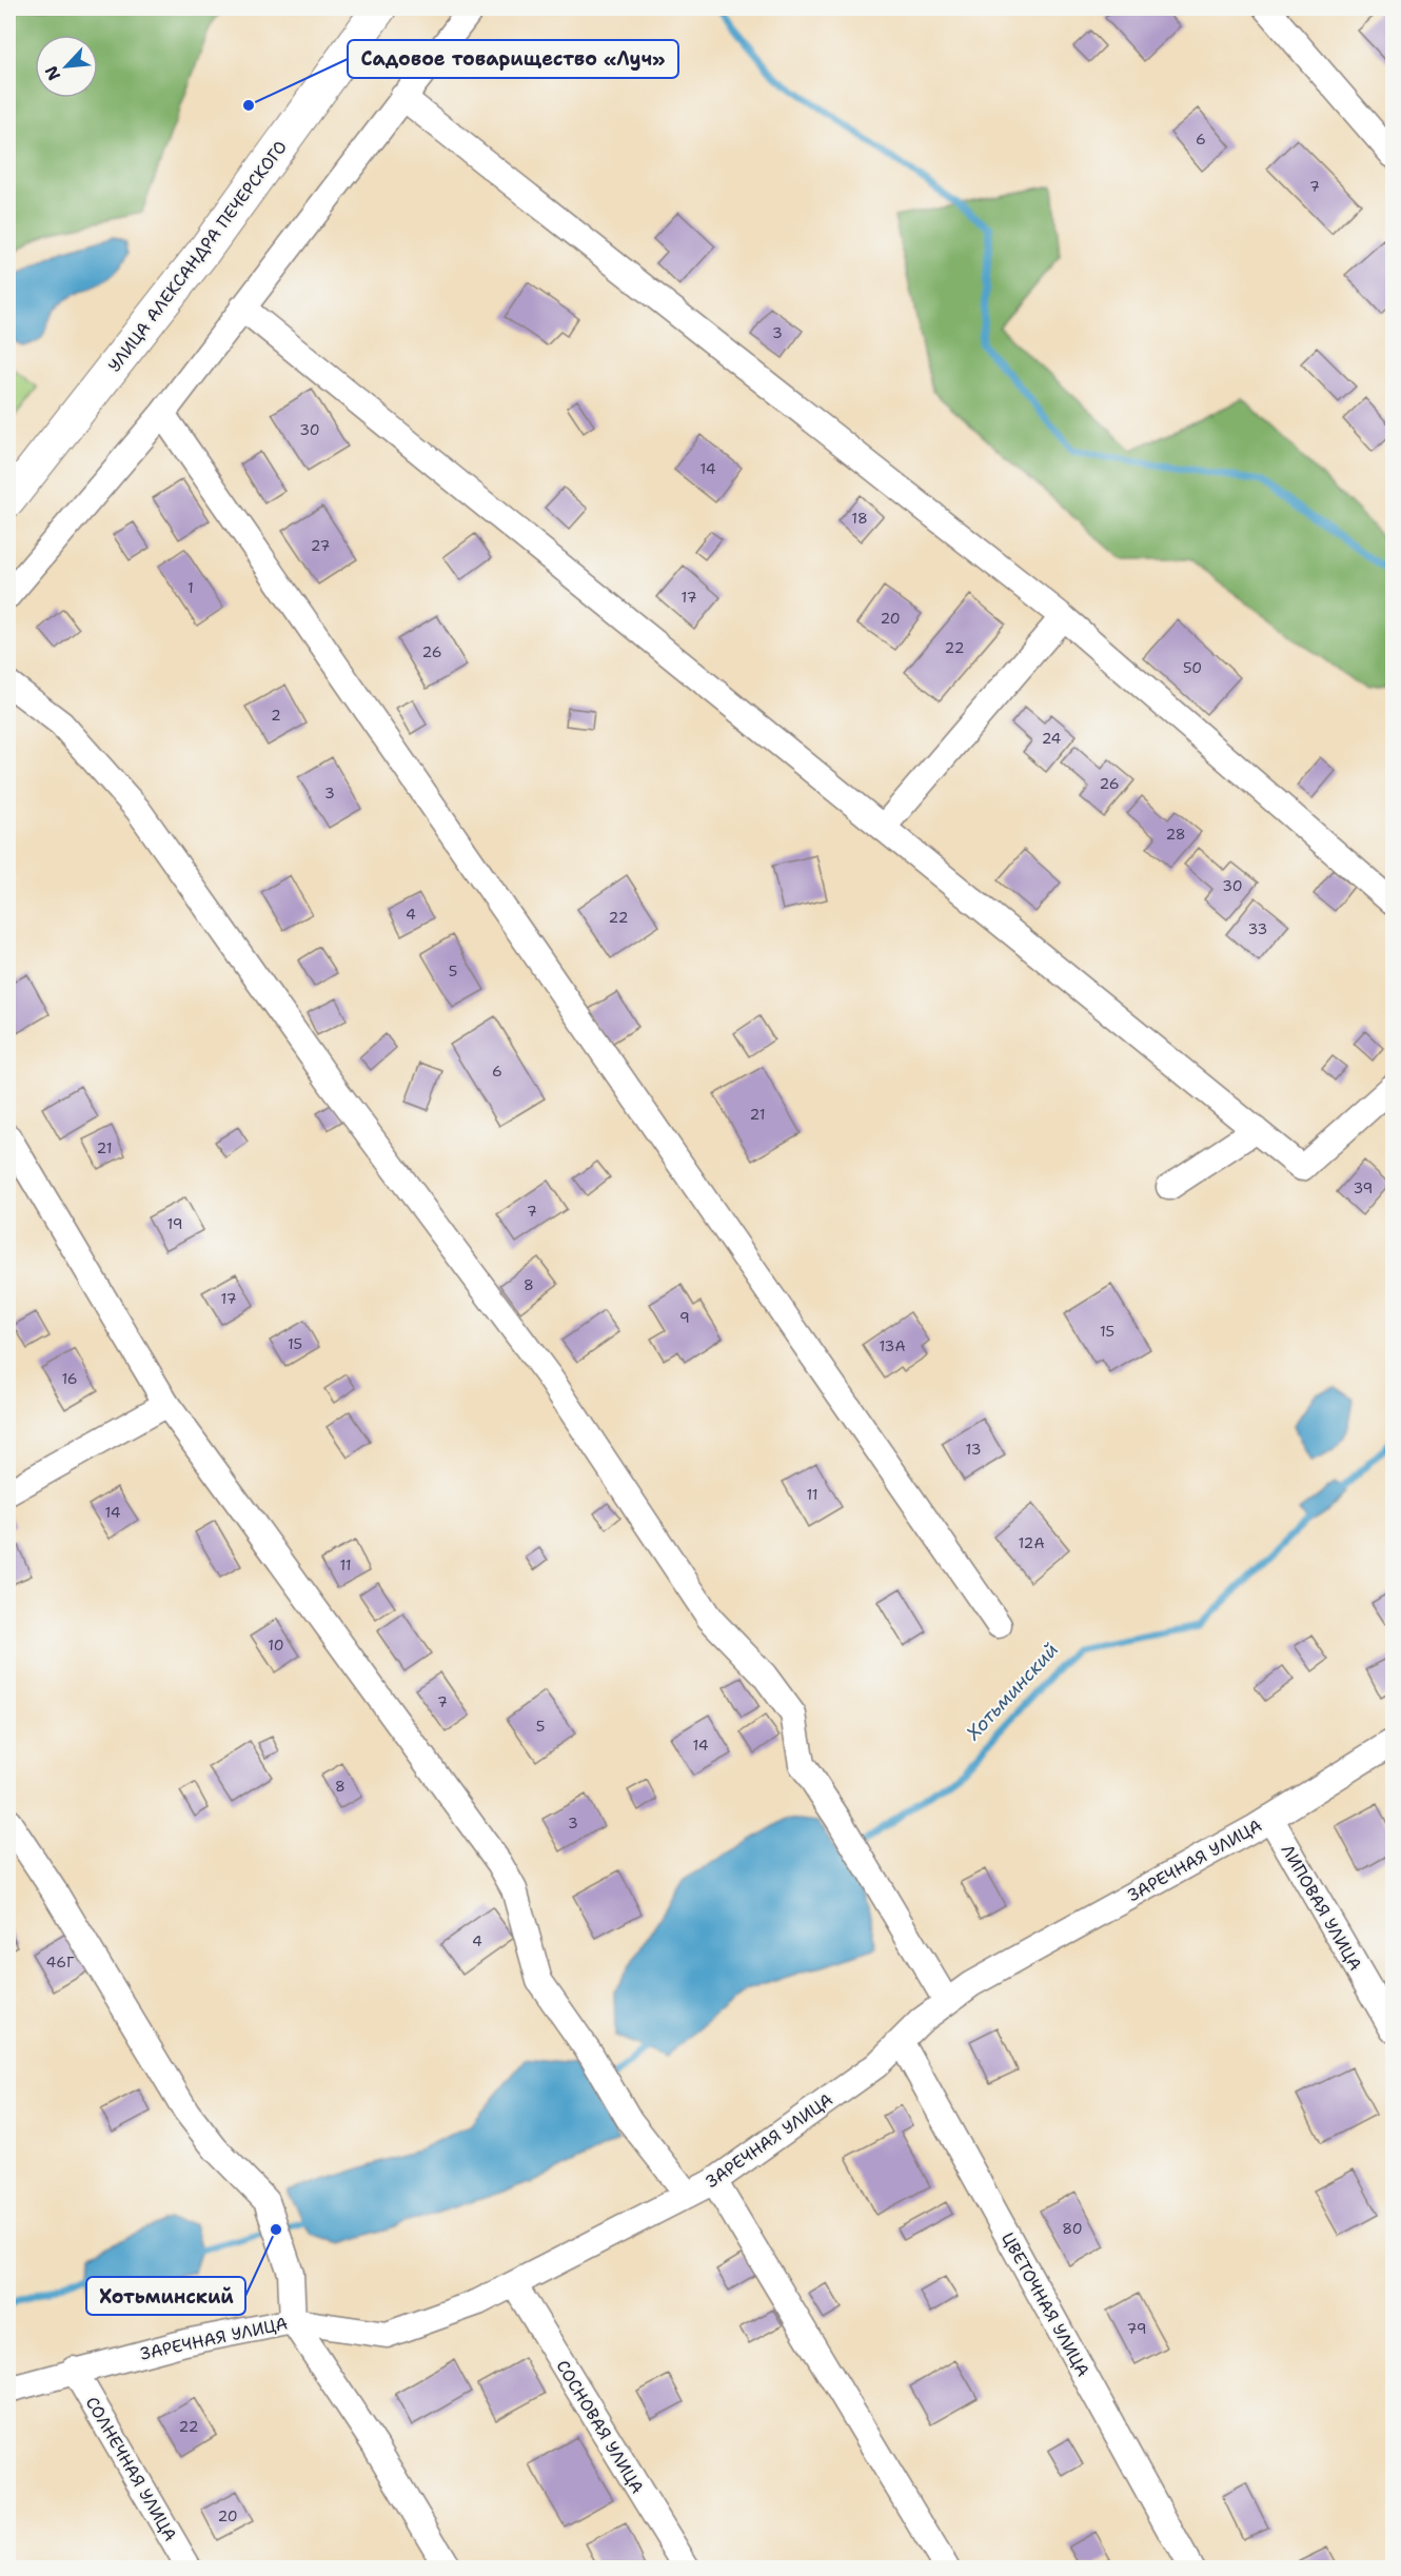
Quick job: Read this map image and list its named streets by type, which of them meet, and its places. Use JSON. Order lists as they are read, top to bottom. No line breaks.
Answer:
{"streets":{"main road":["УЛИЦА АЛЕКСАНДРА ПЕЧЕРСКОГО"],"street":["ЗАРЕЧНАЯ УЛИЦА","ЛИПОВАЯ УЛИЦА","ЦВЕТОЧНАЯ УЛИЦА","СОСНОВАЯ УЛИЦА","СОЛНЕЧНАЯ УЛИЦА"]},"crossings":[["ЗАРЕЧНАЯ УЛИЦА","ЛИПОВАЯ УЛИЦА"],["ЗАРЕЧНАЯ УЛИЦА","ЦВЕТОЧНАЯ УЛИЦА"],["ЗАРЕЧНАЯ УЛИЦА","СОСНОВАЯ УЛИЦА"],["ЗАРЕЧНАЯ УЛИЦА","СОЛНЕЧНАЯ УЛИЦА"]],"water":["Хотьминский"],"places":["Садовое товарищество «Луч»","Хотьминский"],"house_numbers":["6","7","3","30","14","18","27","1","17","20","22","26","50","2","24","26","3","28","30","4","22","33","5","6","21","21","39","7","19","8","17","9","15","15","13А","16","13","11","14","12А","11","10","7","5","14","8","3","4","46Г","80","79","22","20"],"north":"bottom left"}
